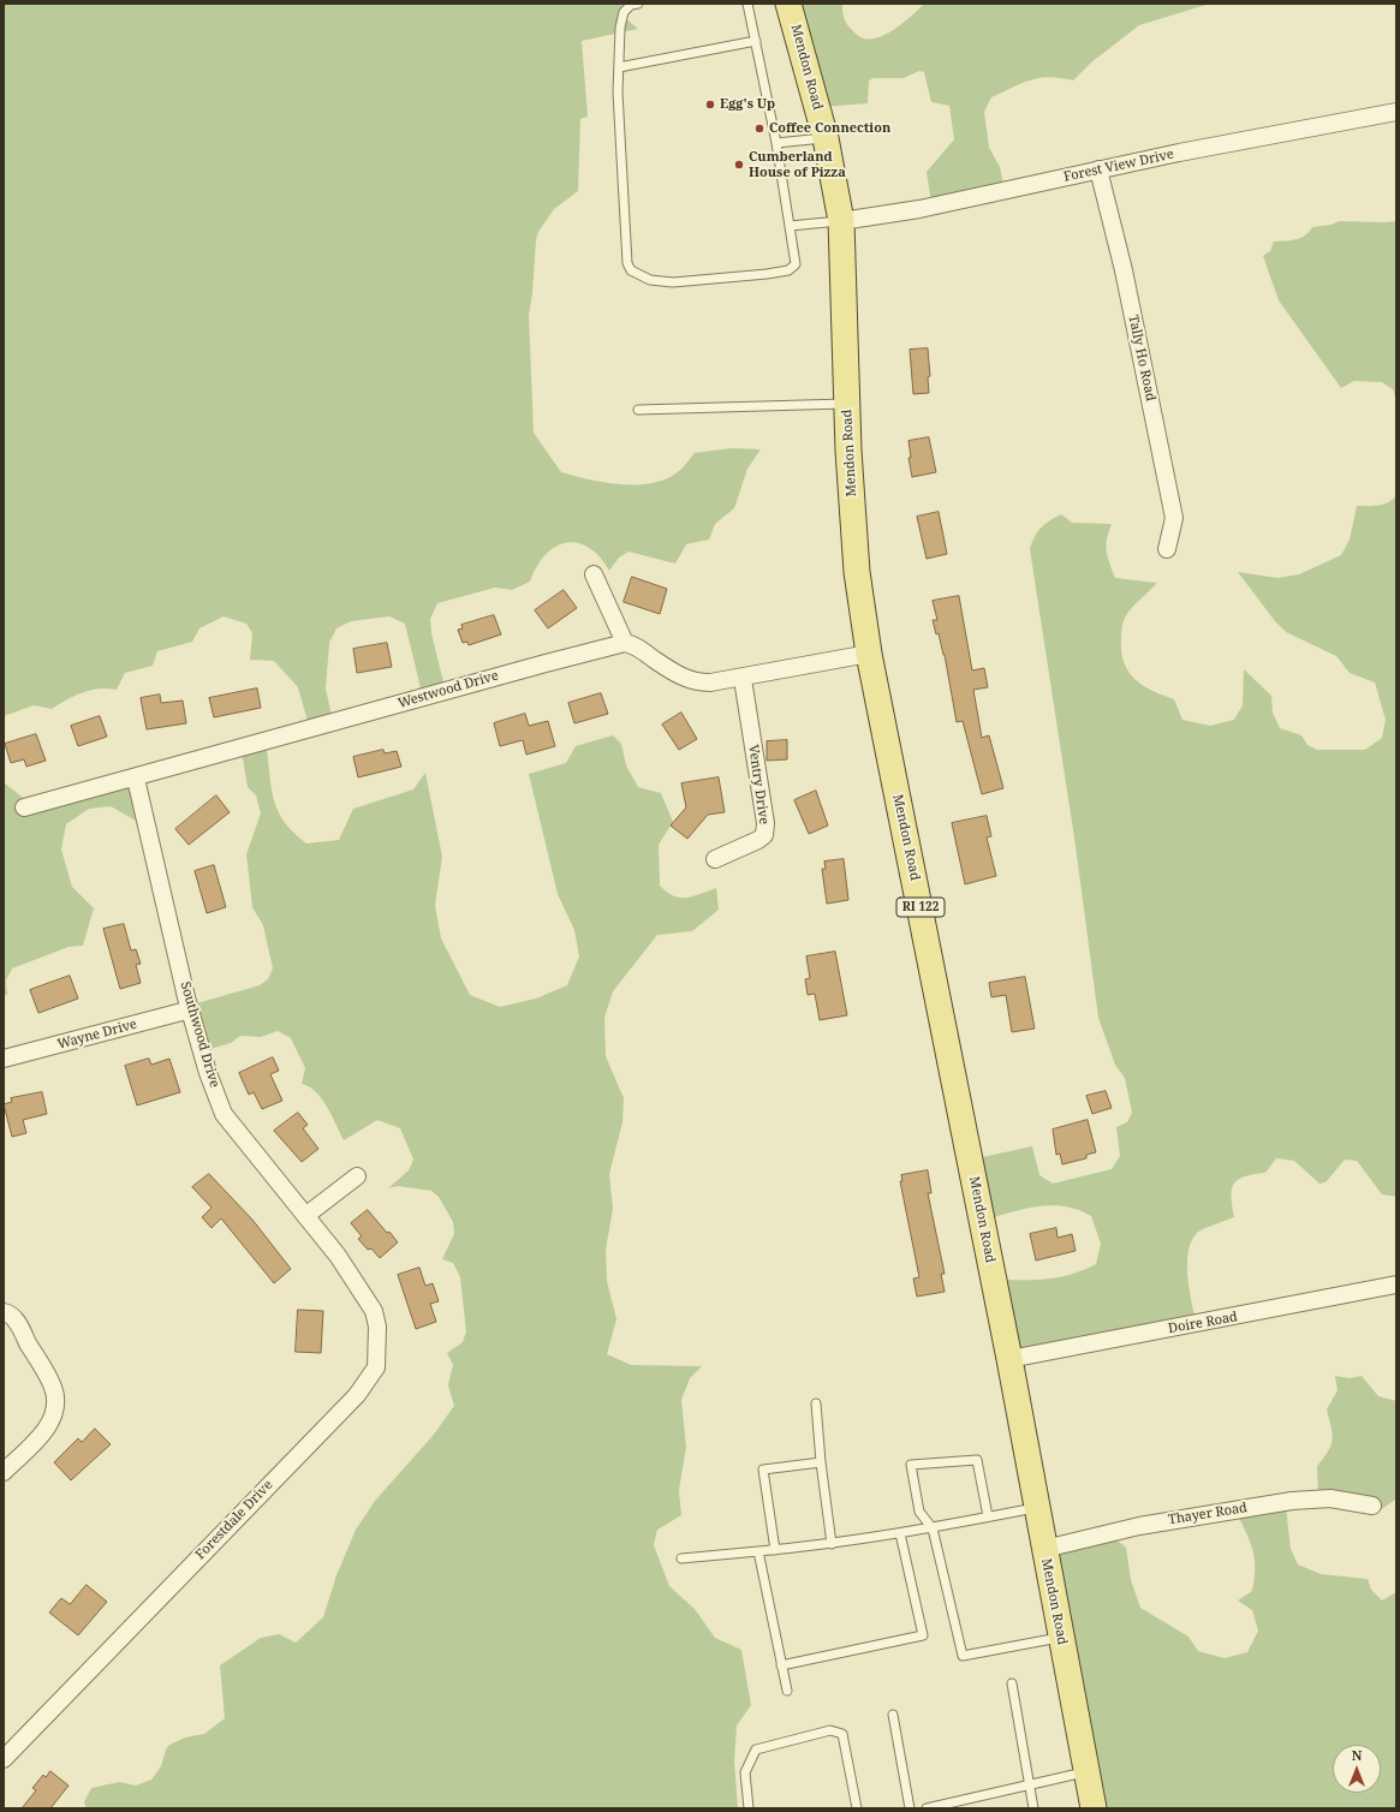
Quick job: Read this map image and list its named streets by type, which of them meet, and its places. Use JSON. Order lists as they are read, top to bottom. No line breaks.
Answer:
{"streets":{"main road":["Mendon Road","RI 122"],"street":["Forest View Drive","Tally Ho Road","Westwood Drive","Ventry Drive","Wayne Drive","Southwood Drive","Doire Road","Thayer Road","Forestdale Drive"]},"crossings":[["Mendon Road","Forest View Drive"],["Mendon Road","Doire Road"],["Mendon Road","Thayer Road"],["Forest View Drive","Tally Ho Road"],["Westwood Drive","Southwood Drive"],["Wayne Drive","Southwood Drive"],["Southwood Drive","Forestdale Drive"]],"places":["Egg's Up","Coffee Connection","Cumberland House of Pizza"],"north":"top"}
